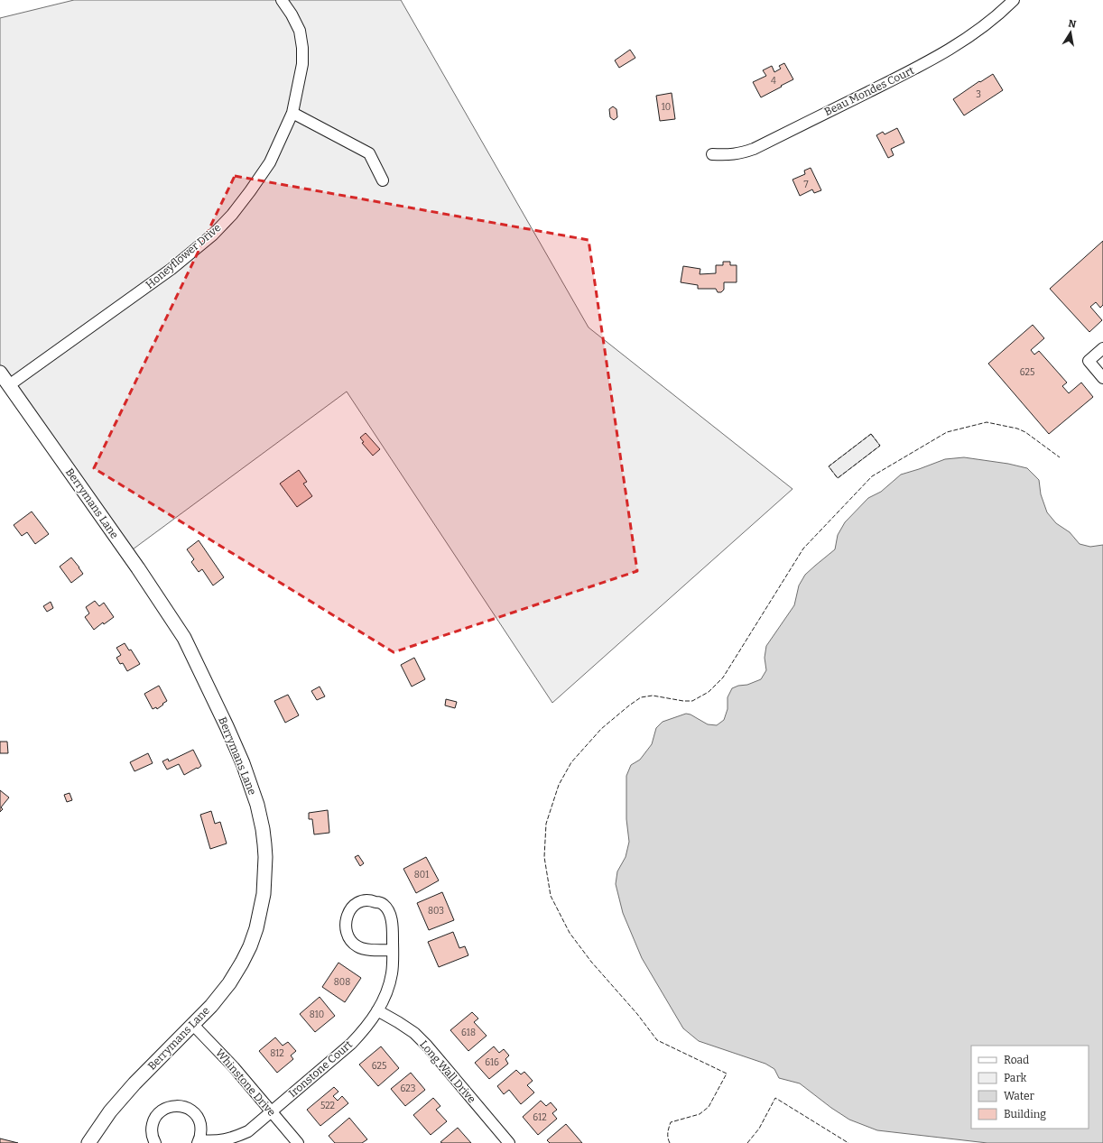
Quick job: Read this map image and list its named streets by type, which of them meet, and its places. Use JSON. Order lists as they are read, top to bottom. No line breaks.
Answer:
{"streets":{"street":["Beau Mondes Court","Honeyflower Drive","Berrymans Lane","Ironstone Court","Long Wall Drive","Whinstone Drive"]},"crossings":[["Honeyflower Drive","Berrymans Lane"],["Berrymans Lane","Whinstone Drive"],["Ironstone Court","Long Wall Drive"],["Ironstone Court","Whinstone Drive"]],"house_numbers":["4","3","10","7","625","801","803","808","810","618","812","616","625","623","522","612"],"legend":["Road","Park","Water","Building"],"north":"top"}
